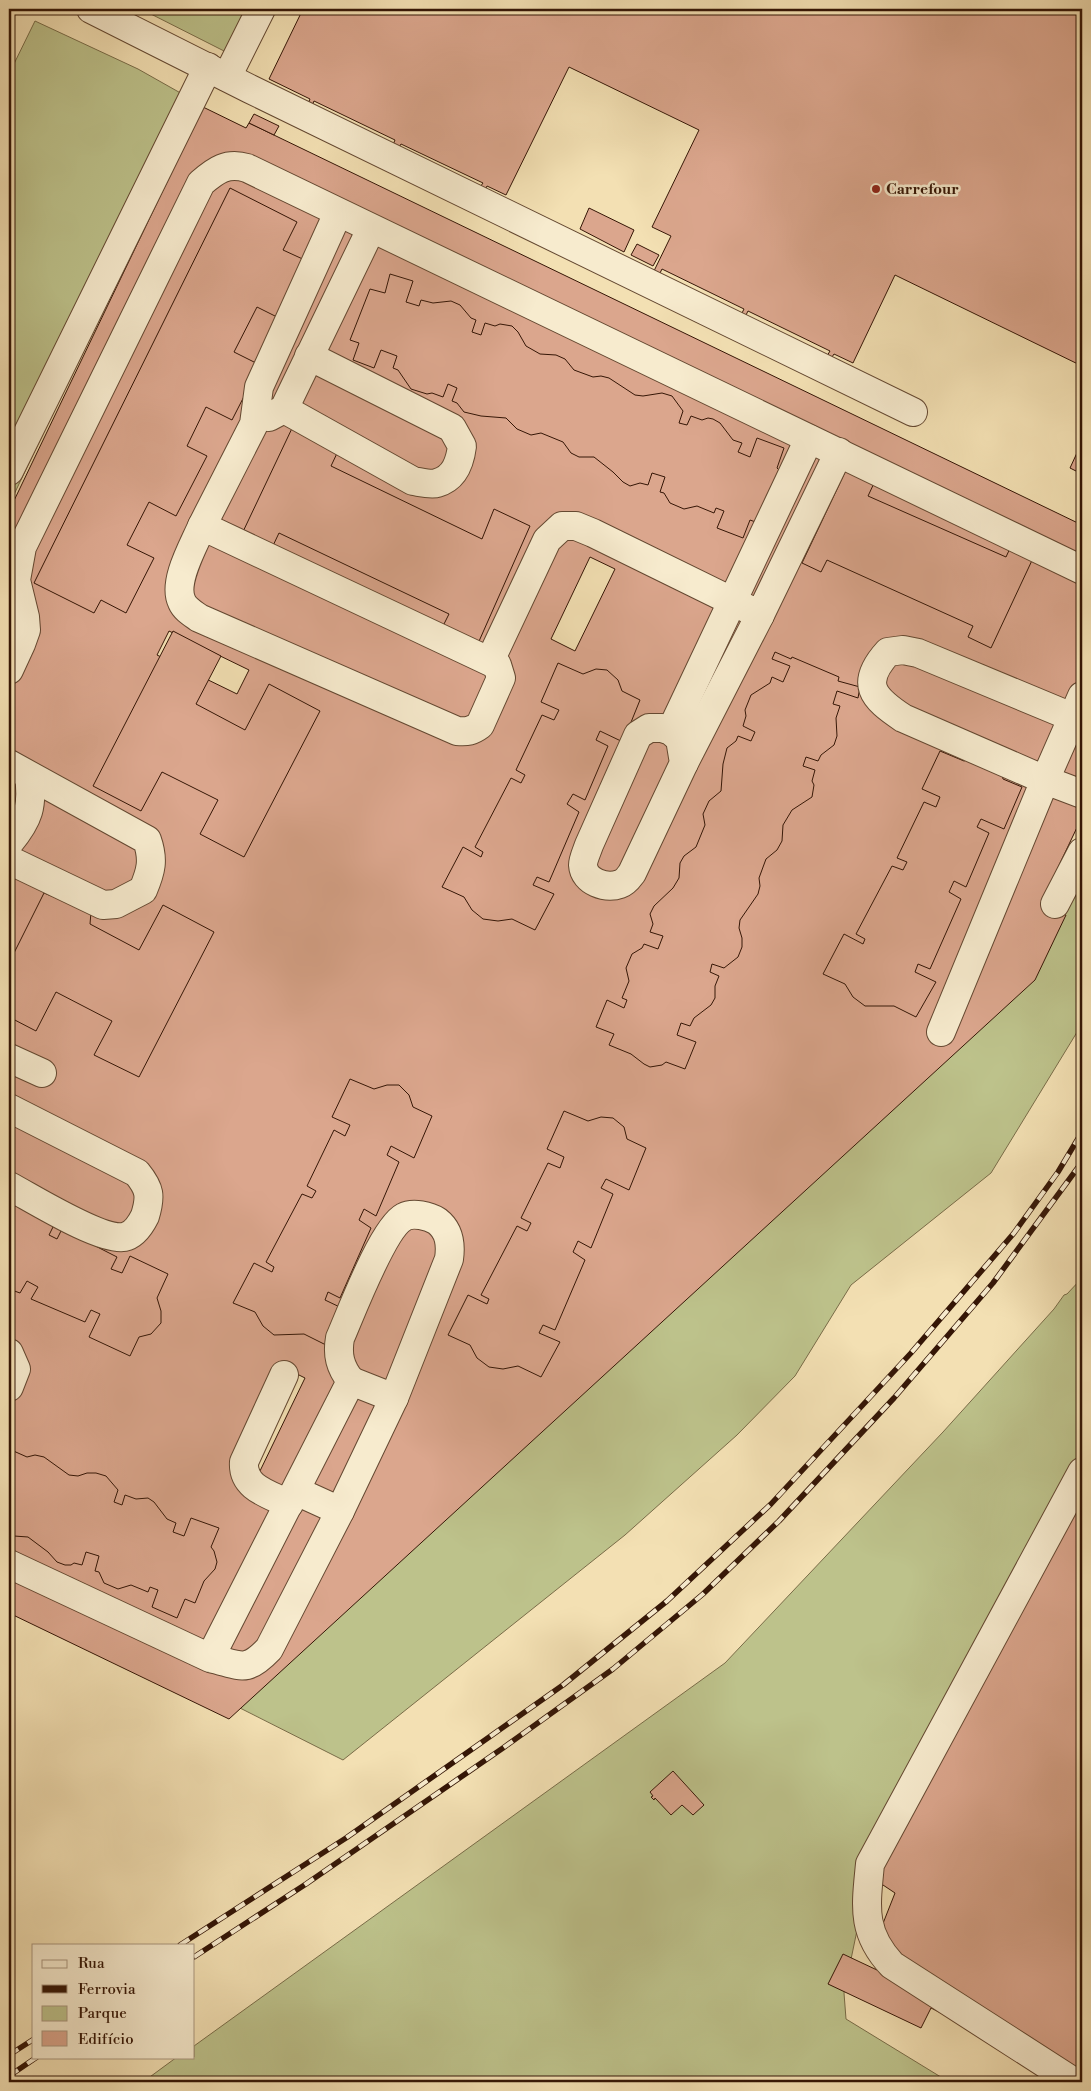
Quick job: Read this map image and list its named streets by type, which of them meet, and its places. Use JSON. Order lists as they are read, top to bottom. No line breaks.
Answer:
{"places":["Carrefour"],"legend":["Rua","Ferrovia","Parque","Edifício"]}
